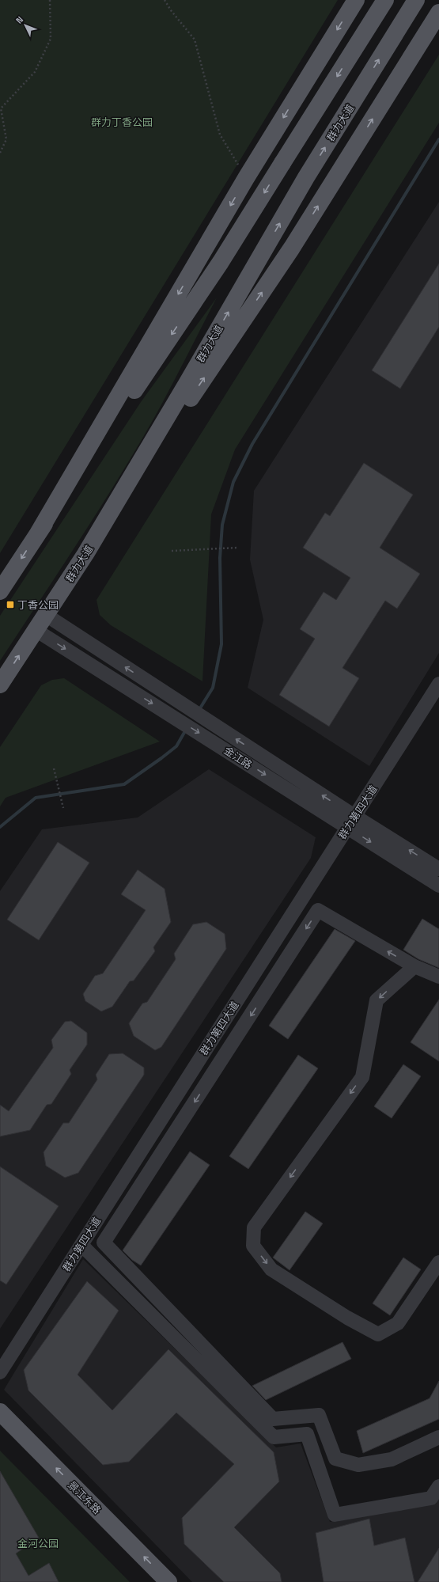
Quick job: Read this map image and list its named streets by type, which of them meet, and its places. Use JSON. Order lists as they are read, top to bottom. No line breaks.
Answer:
{"streets":{"main road":["群力大道","景江东路"],"street":["金江路","群力第四大道"]},"crossings":[["群力大道","金江路"],["金江路","群力第四大道"]],"one_way":["景江东路"],"parks":["群力丁香公园","金河公园"],"places":{"transit":["丁香公园"]},"north":"top left"}
